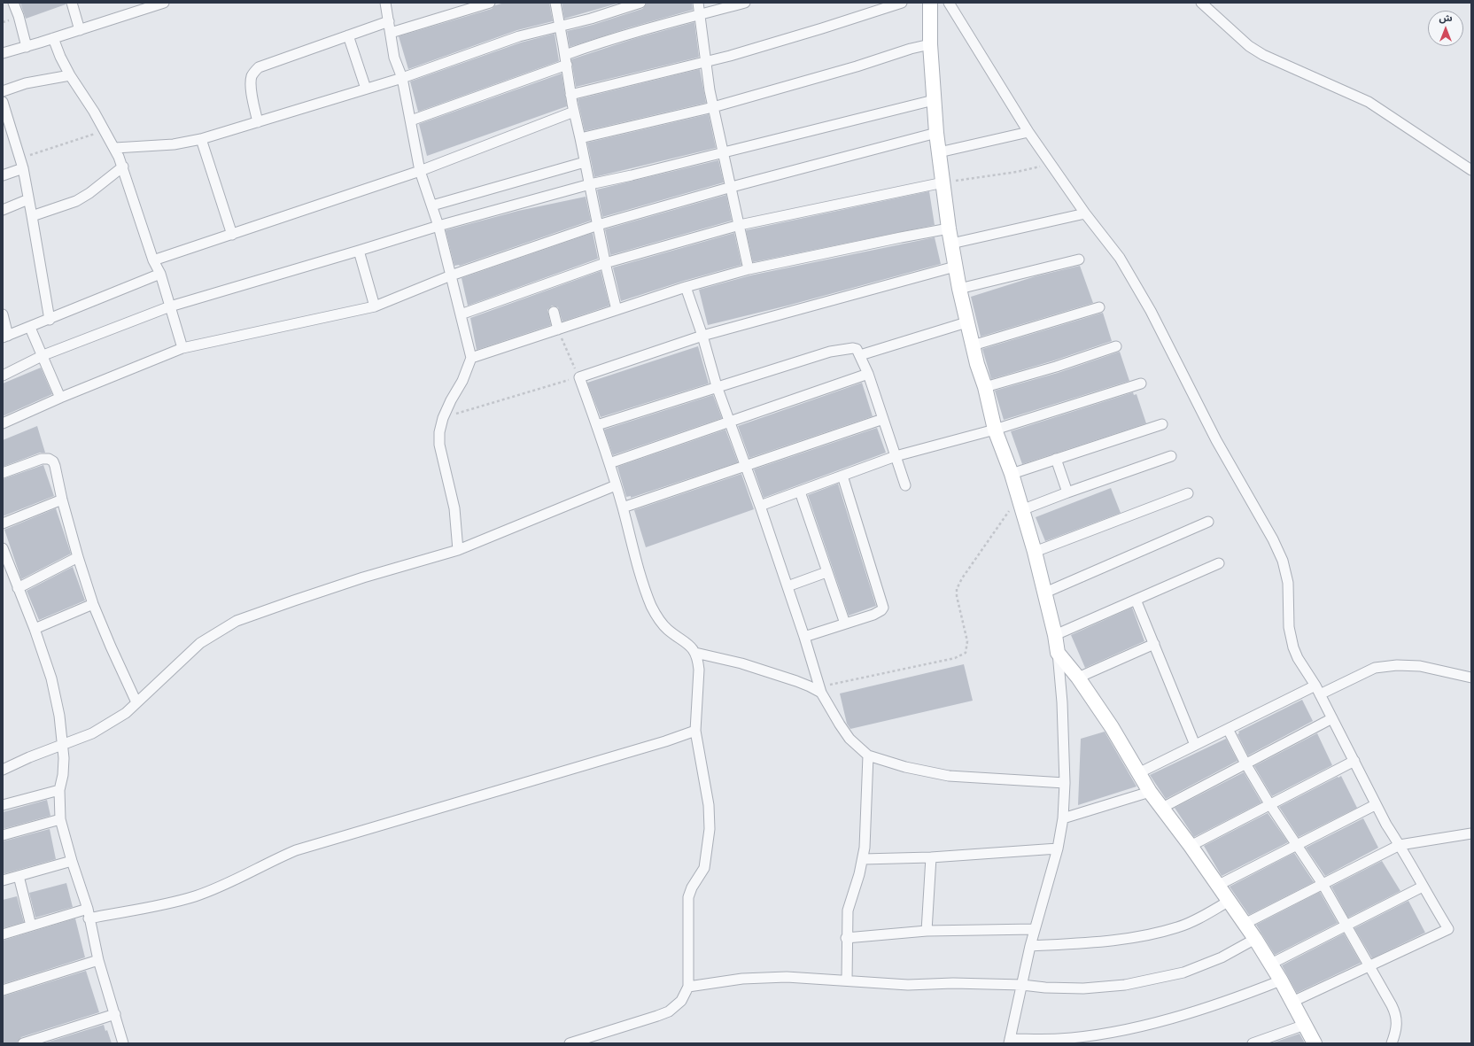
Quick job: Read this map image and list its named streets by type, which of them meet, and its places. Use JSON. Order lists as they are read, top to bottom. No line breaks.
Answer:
{"north":"top"}
